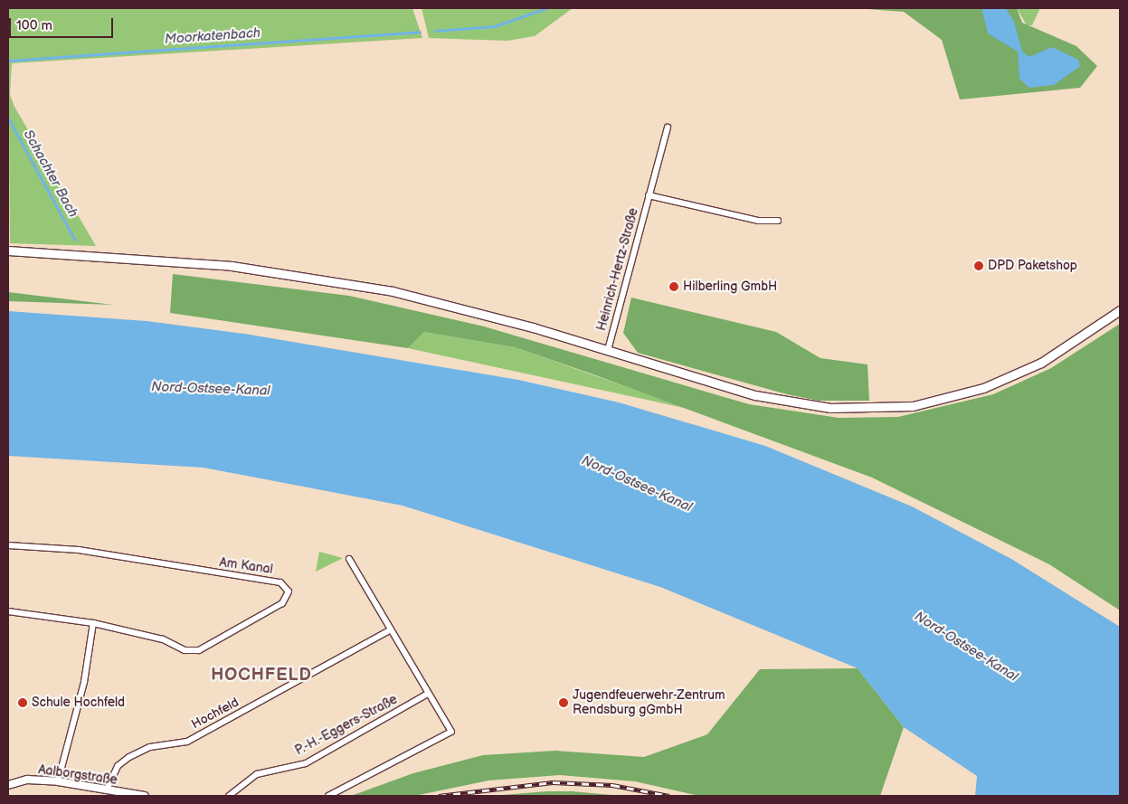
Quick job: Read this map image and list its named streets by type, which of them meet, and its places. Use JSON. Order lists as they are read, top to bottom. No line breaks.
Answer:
{"streets":{"street":["Heinrich-Hertz-Straße","Am Kanal","Hochfeld","P.-H.-Eggers-Straße","Aalborgstraße"]},"crossings":[["Hochfeld","Aalborgstraße"]],"districts":["HOCHFELD"],"water":["Moorkatenbach","Schachter Bach","Nord-Ostsee-Kanal"],"places":["DPD Paketshop","Hilberling GmbH","Schule Hochfeld","Jugendfeuerwehr-Zentrum Rendsburg gGmbH"],"scale_bar":"100 m"}
